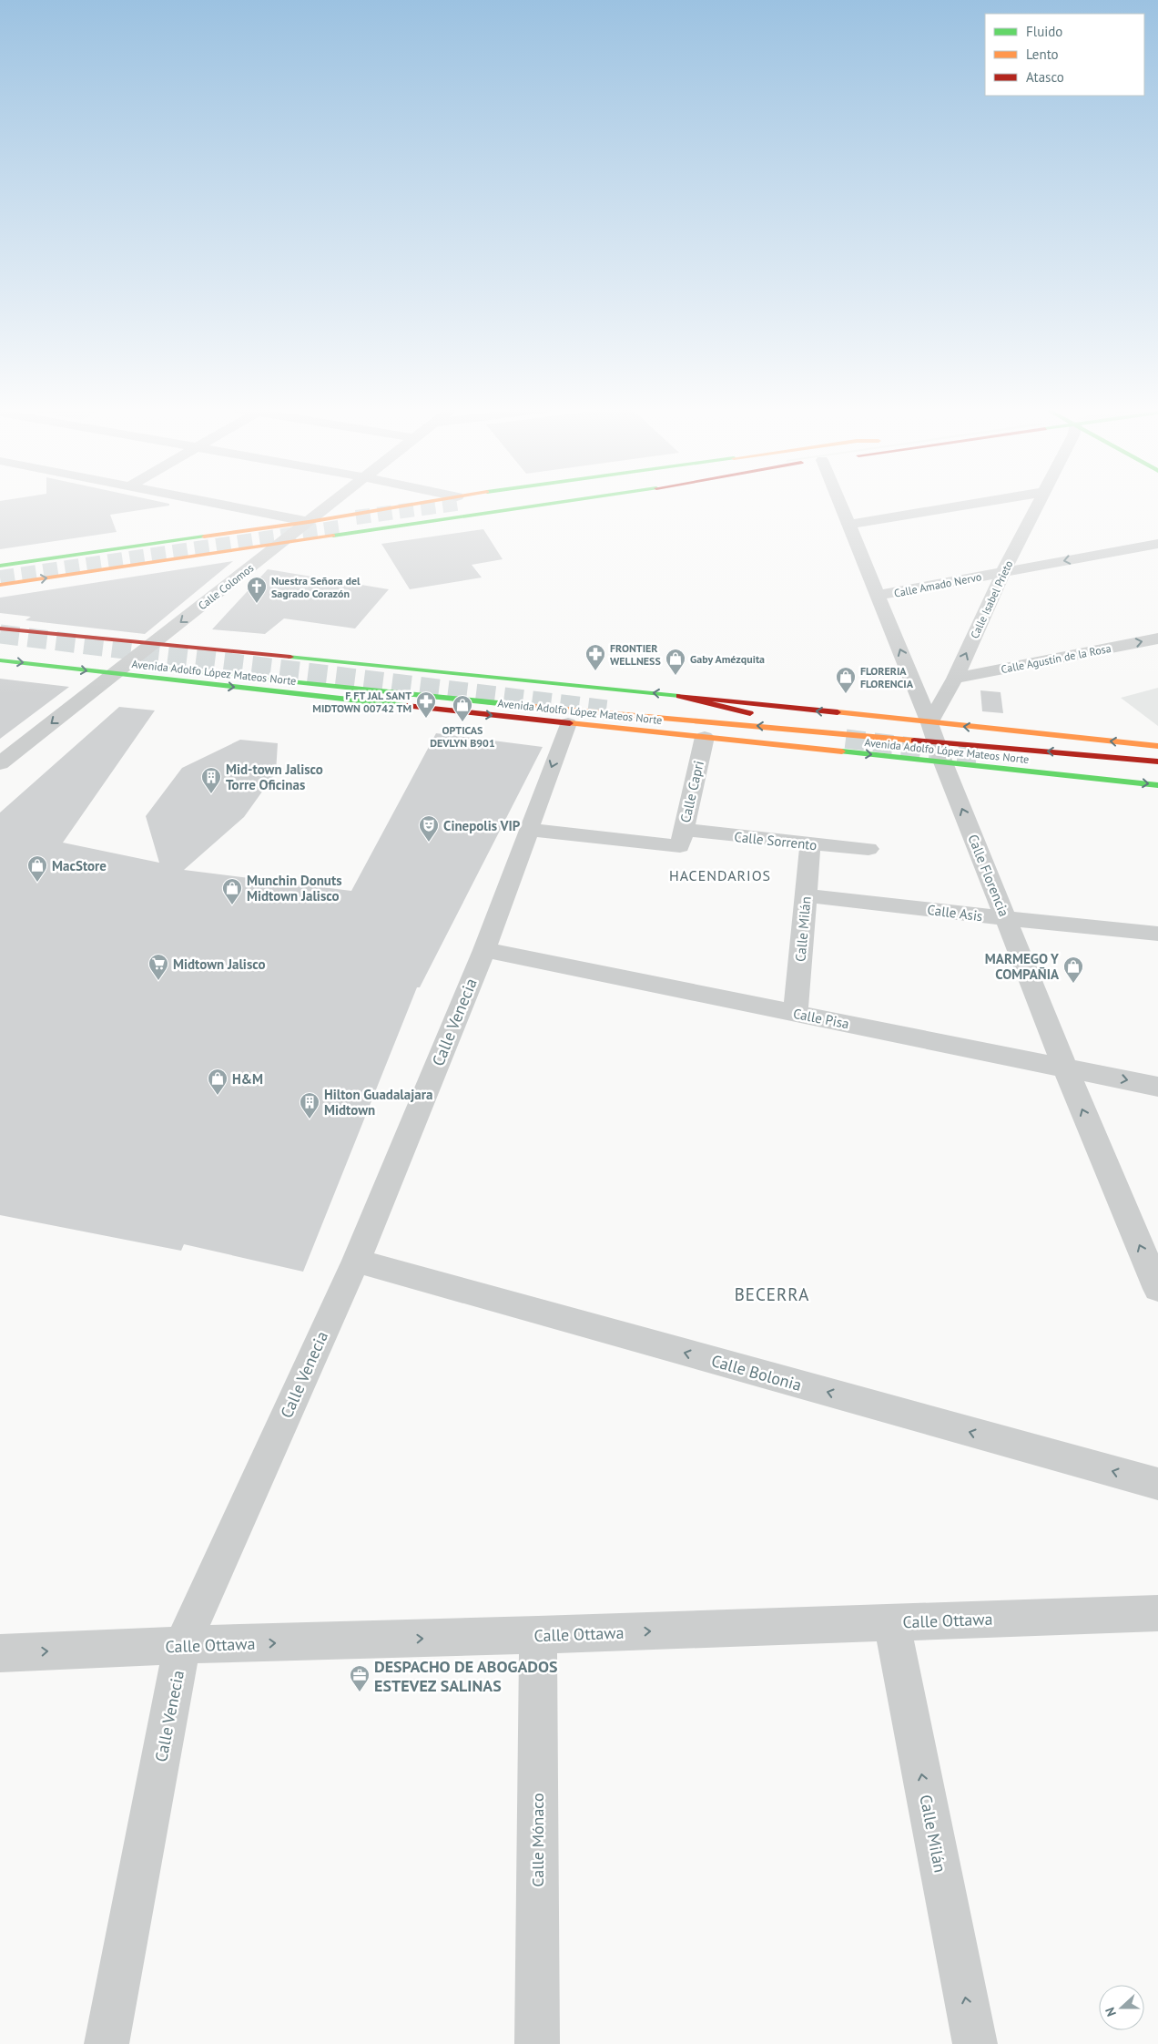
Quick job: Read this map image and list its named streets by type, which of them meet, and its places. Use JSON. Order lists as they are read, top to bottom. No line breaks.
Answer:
{"streets":{"main road":["Avenida Adolfo López Mateos Norte"],"street":["Calle Amado Nervo","Calle Colomos","Calle Isabel Prieto","Calle Agustín de la Rosa","Calle Capri","Calle Sorrento","Calle Florencia","Calle Asis","Calle Milán","Calle Pisa","Calle Venecia","Calle Bolonia","Calle Ottawa","Calle Mónaco"]},"crossings":[["Calle Amado Nervo","Calle Isabel Prieto"],["Calle Amado Nervo","Calle Florencia"],["Calle Colomos","Avenida Adolfo López Mateos Norte"],["Calle Isabel Prieto","Calle Agustín de la Rosa"],["Calle Isabel Prieto","Avenida Adolfo López Mateos Norte"],["Calle Isabel Prieto","Calle Florencia"],["Avenida Adolfo López Mateos Norte","Calle Capri"],["Avenida Adolfo López Mateos Norte","Calle Florencia"],["Avenida Adolfo López Mateos Norte","Calle Venecia"],["Calle Capri","Calle Sorrento"],["Calle Sorrento","Calle Milán"],["Calle Sorrento","Calle Venecia"],["Calle Florencia","Calle Asis"],["Calle Florencia","Calle Pisa"],["Calle Asis","Calle Milán"],["Calle Milán","Calle Pisa"],["Calle Milán","Calle Ottawa"],["Calle Pisa","Calle Venecia"],["Calle Venecia","Calle Bolonia"],["Calle Venecia","Calle Ottawa"],["Calle Ottawa","Calle Mónaco"]],"one_way":["Calle Amado Nervo","Calle Colomos","Calle Isabel Prieto","Calle Agustín de la Rosa","Calle Florencia","Calle Milán","Calle Bolonia","Calle Ottawa"],"districts":["HACENDARIOS","BECERRA"],"places":{"church":["Nuestra Señora del Sagrado Corazón"],"pharmacy":["FRONTIER WELLNESS","F FT JAL SANT MIDTOWN 00742 TM"],"shop":["Gaby Amézquita","FLORERIA FLORENCIA","OPTICAS DEVLYN B901","MacStore","Munchin Donuts Midtown Jalisco","MARMEGO Y COMPAÑIA","H&M"],"building":["Mid-town Jalisco Torre Oficinas","Hilton Guadalajara Midtown"],"theatre":["Cinepolis VIP"],"supermarket":["Midtown Jalisco"],"office":["DESPACHO DE ABOGADOS ESTEVEZ SALINAS"]},"legend":["Fluido","Lento","Atasco"],"north":"left"}
